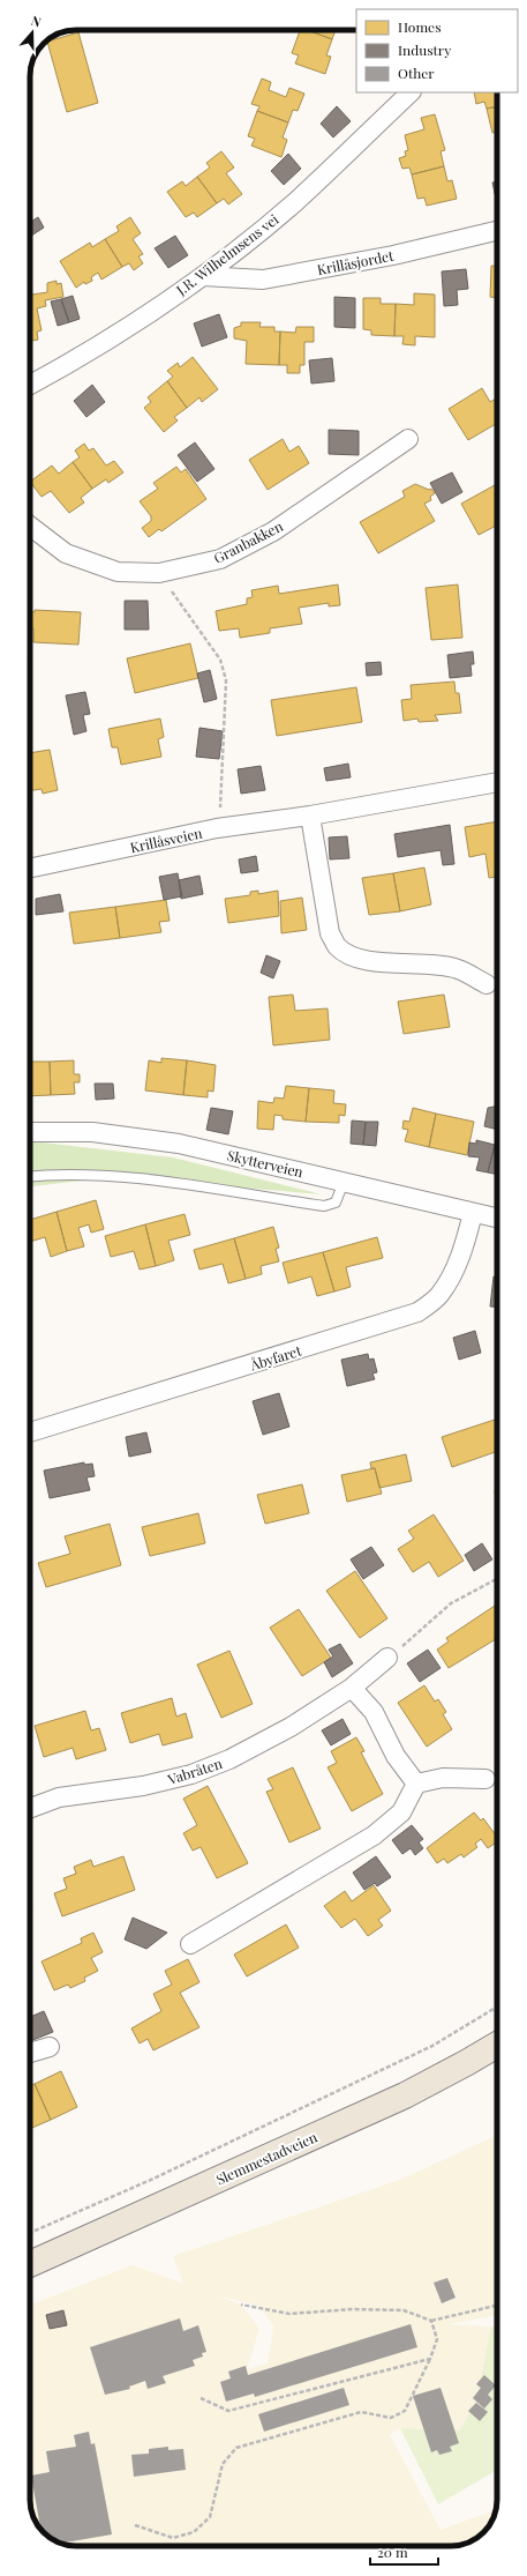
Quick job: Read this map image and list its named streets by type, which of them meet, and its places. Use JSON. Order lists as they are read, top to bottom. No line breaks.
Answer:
{"streets":{"main road":["Slemmestadveien"],"street":["J.R. Wilhelmsens vei","Krillåsjordet","Granbakken","Krillåsveien","Skytterveien","Åbyfaret","Vabråten"]},"crossings":[["J.R. Wilhelmsens vei","Krillåsjordet"],["Skytterveien","Åbyfaret"]],"legend":["Homes","Industry","Other"],"scale_bar":"20 m","north":"top"}
